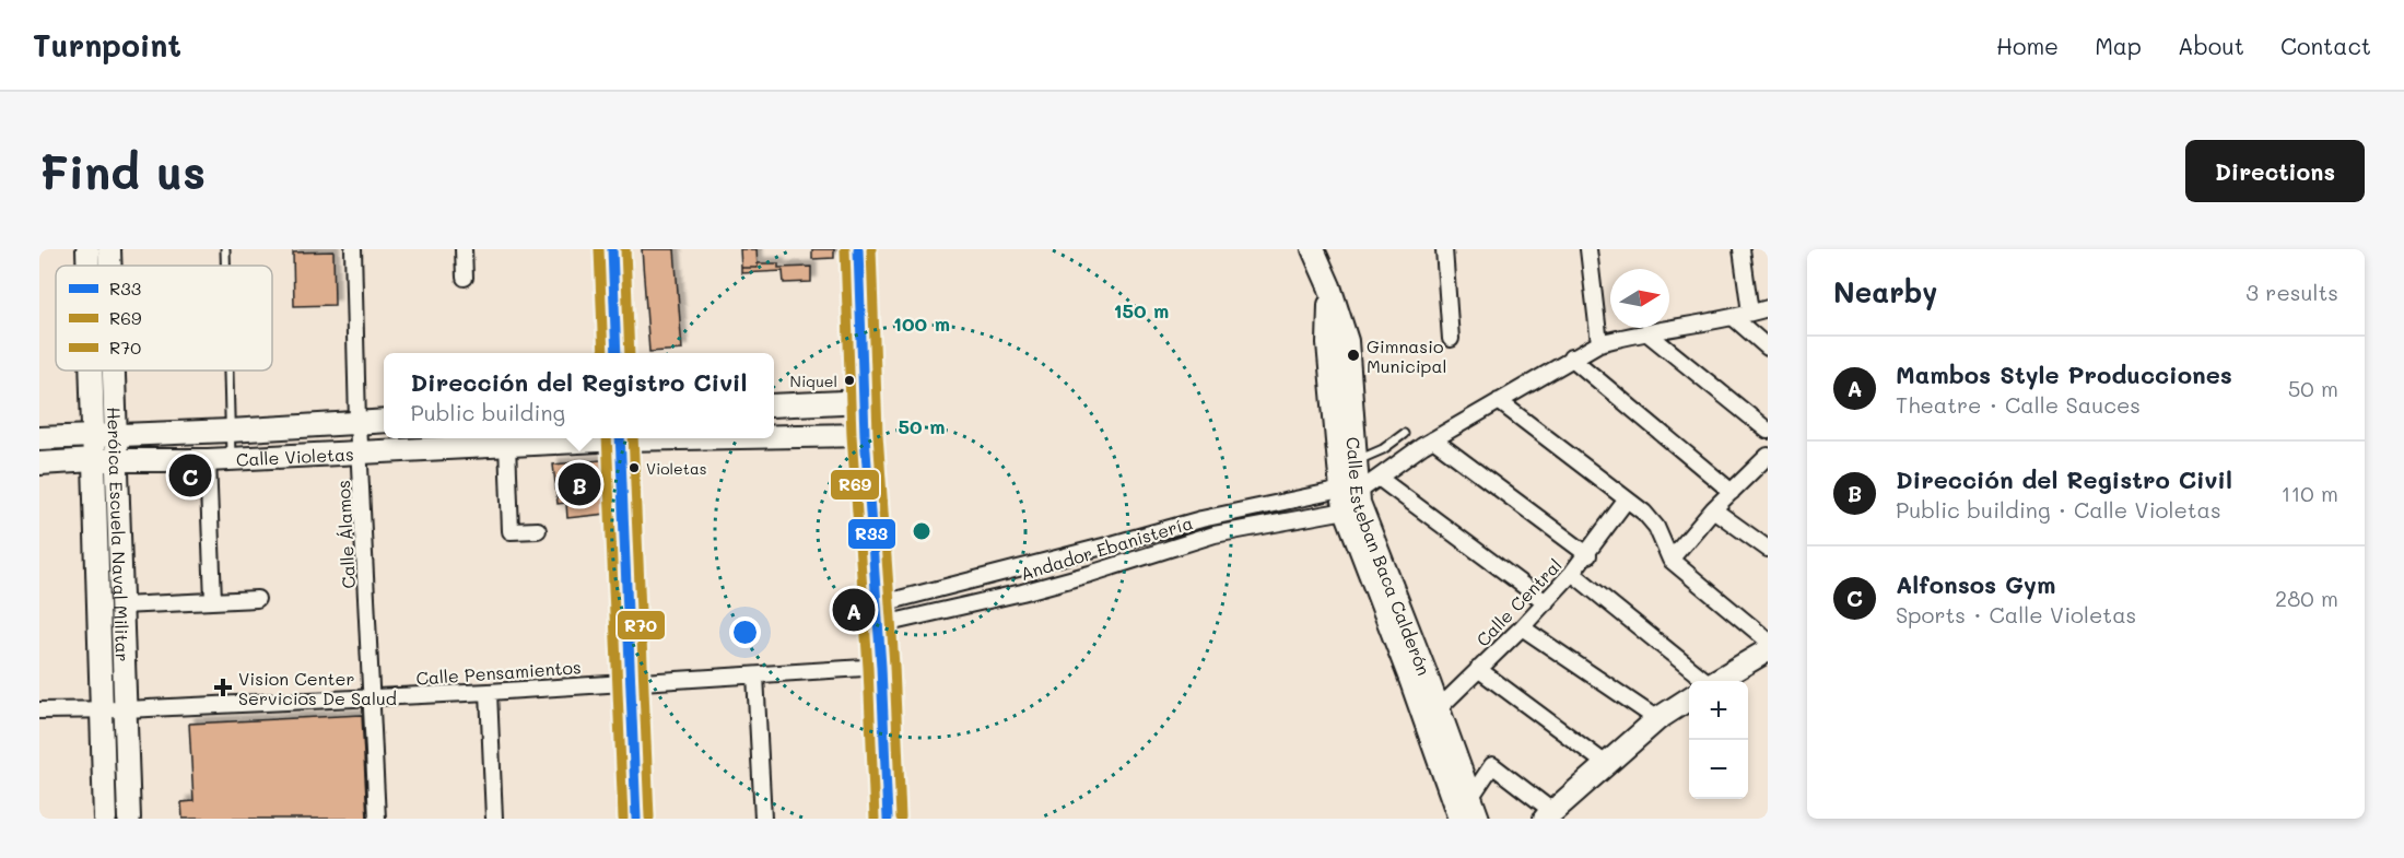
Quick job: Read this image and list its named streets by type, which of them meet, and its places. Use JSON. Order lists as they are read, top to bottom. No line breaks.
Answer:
{"streets":{"street":["Calle Violetas","Heróica Escuela Naval Militar","Calle Álamos","Andador Ebanistería","Calle Esteban Baca Calderón","Calle Central","Calle Pensamientos"]},"crossings":[["Calle Violetas","Heróica Escuela Naval Militar"],["Calle Violetas","Calle Álamos"],["Heróica Escuela Naval Militar","Calle Pensamientos"],["Calle Álamos","Calle Pensamientos"],["Andador Ebanistería","Calle Esteban Baca Calderón"],["Calle Esteban Baca Calderón","Calle Central"]],"places":{"other":["Gimnasio Municipal","Niquel","Violetas"],"health":["Vision Center Servicios De Salud"]},"lines":["transit line R33","transit line R69","transit line R70"],"legend":["R33","R69","R70"],"north":"right","page":{"header":"Turnpoint","nav":["Home","Map","About","Contact"],"buttons":"Directions","title":"Find us","heading":["Nearby","3 results"],"list":[{"mark":"A","name":"Mambos Style Producciones","note":"Theatre · Calle Sauces","value":"50 m"},{"mark":"B","name":"Dirección del Registro Civil","note":"Public building · Calle Violetas","value":"110 m"},{"mark":"C","name":"Alfonsos Gym","note":"Sports · Calle Violetas","value":"280 m"}],"popup":["Dirección del Registro Civil","Public building"],"pins":["C","B","A"],"map_buttons":["+","−"]},"rings":["150 m","100 m","50 m"]}
